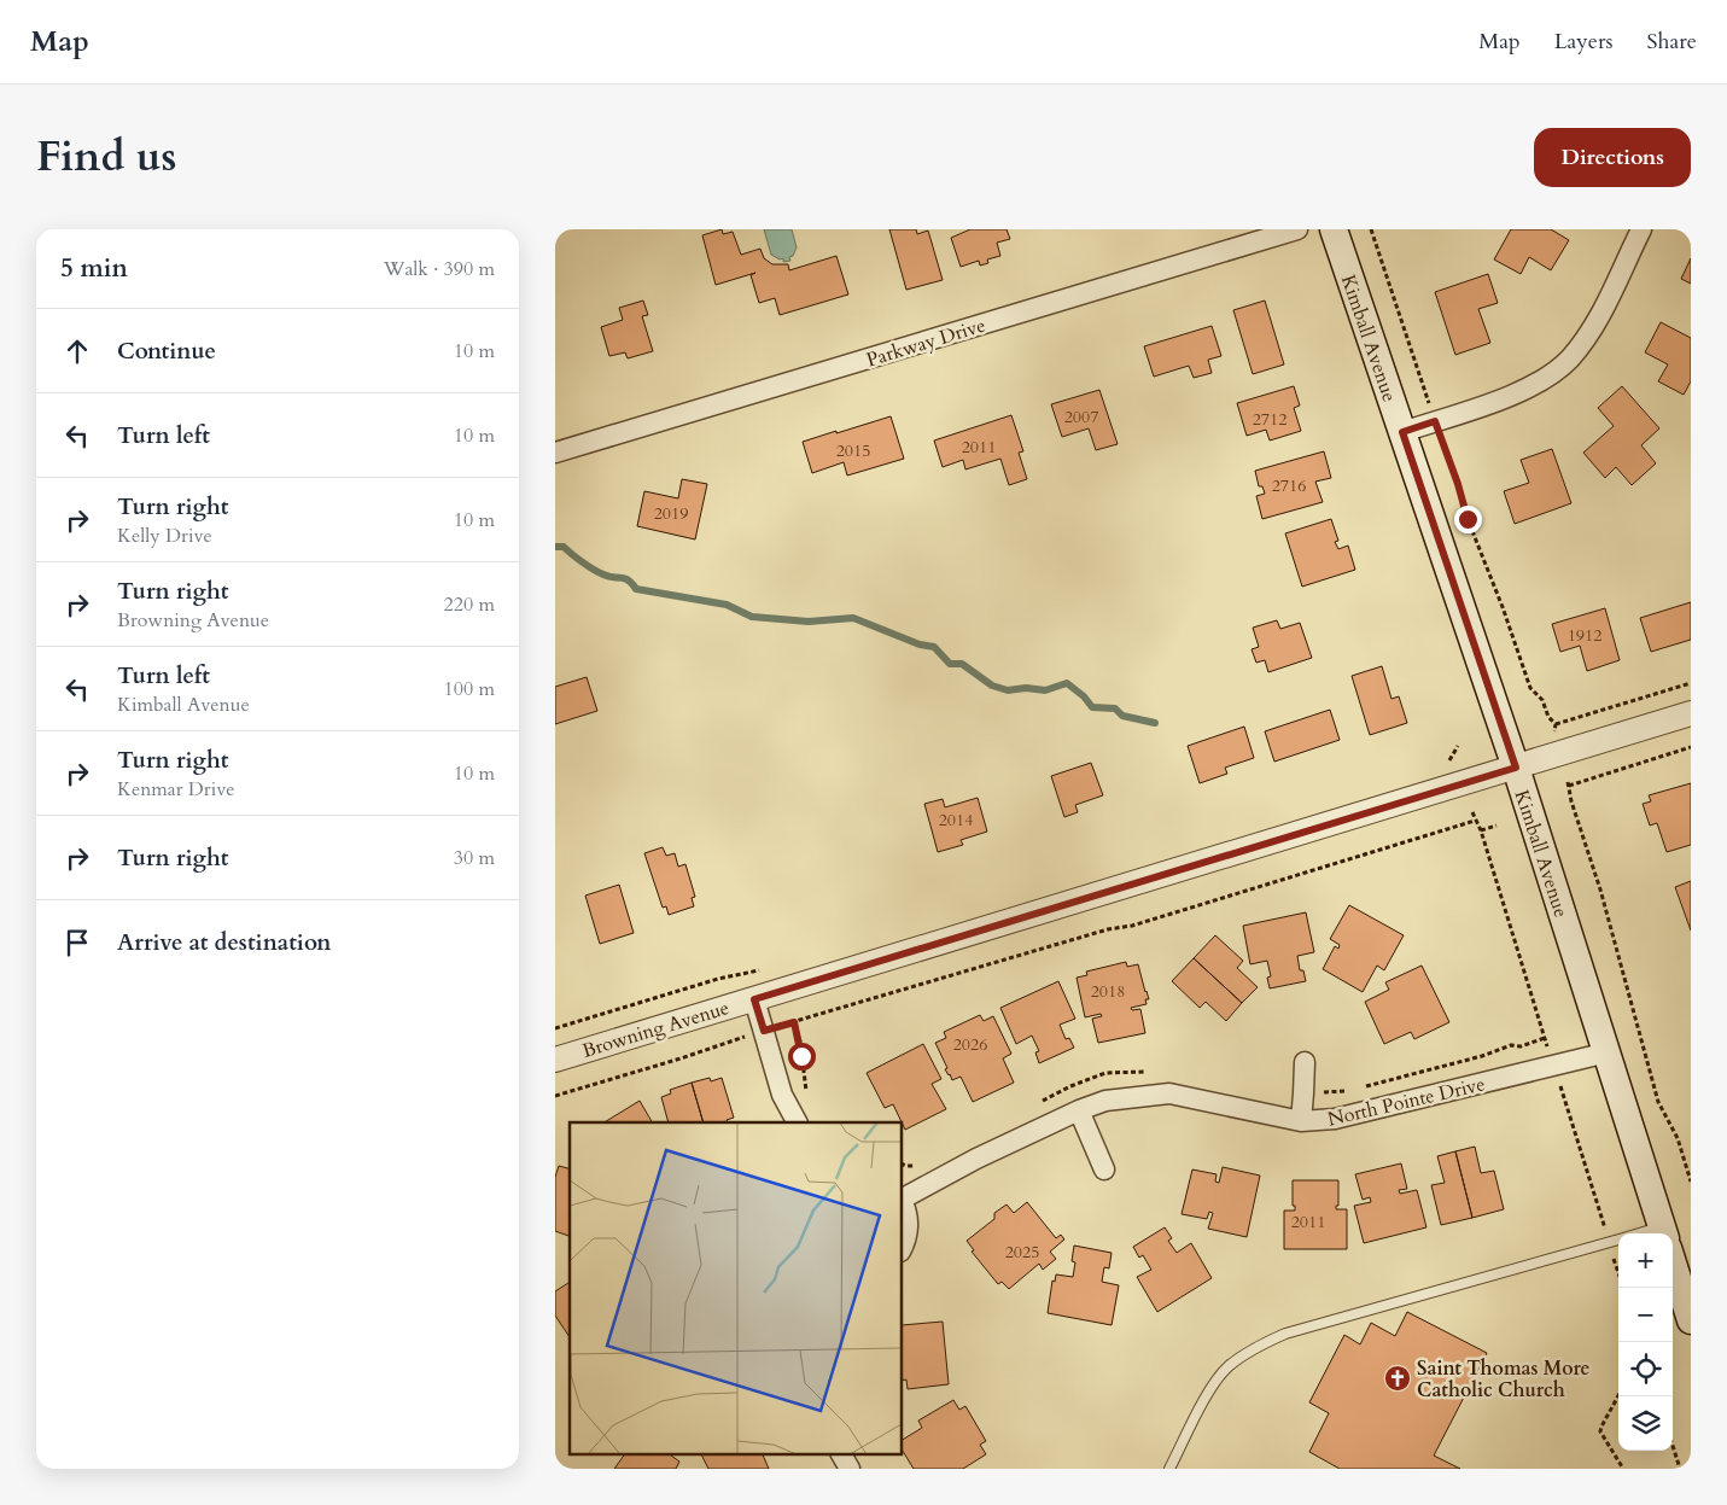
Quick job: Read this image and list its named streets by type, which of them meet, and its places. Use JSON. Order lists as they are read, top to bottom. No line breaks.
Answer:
{"streets":{"main road":["Kimball Avenue"],"street":["Parkway Drive","Browning Avenue","North Pointe Drive"]},"crossings":[["Kimball Avenue","Browning Avenue"],["Kimball Avenue","North Pointe Drive"]],"places":{"church":["Saint Thomas More Catholic Church"]},"house_numbers":["2007","2712","2011","2015","2716","2019","1912","2014","2018","2026","2011","2025"],"page":{"header":"Map","nav":["Map","Layers","Share"],"title":"Find us","buttons":"Directions","heading":["5 min","Walk · 390 m"],"list":[["Continue","10 m"],["Turn left","10 m"],["Turn right","Kelly Drive","10 m"],["Turn right","Browning Avenue","220 m"],["Turn left","Kimball Avenue","100 m"],["Turn right","Kenmar Drive","10 m"],["Turn right","30 m"],"Arrive at destination"],"map_buttons":["+","−"]}}
